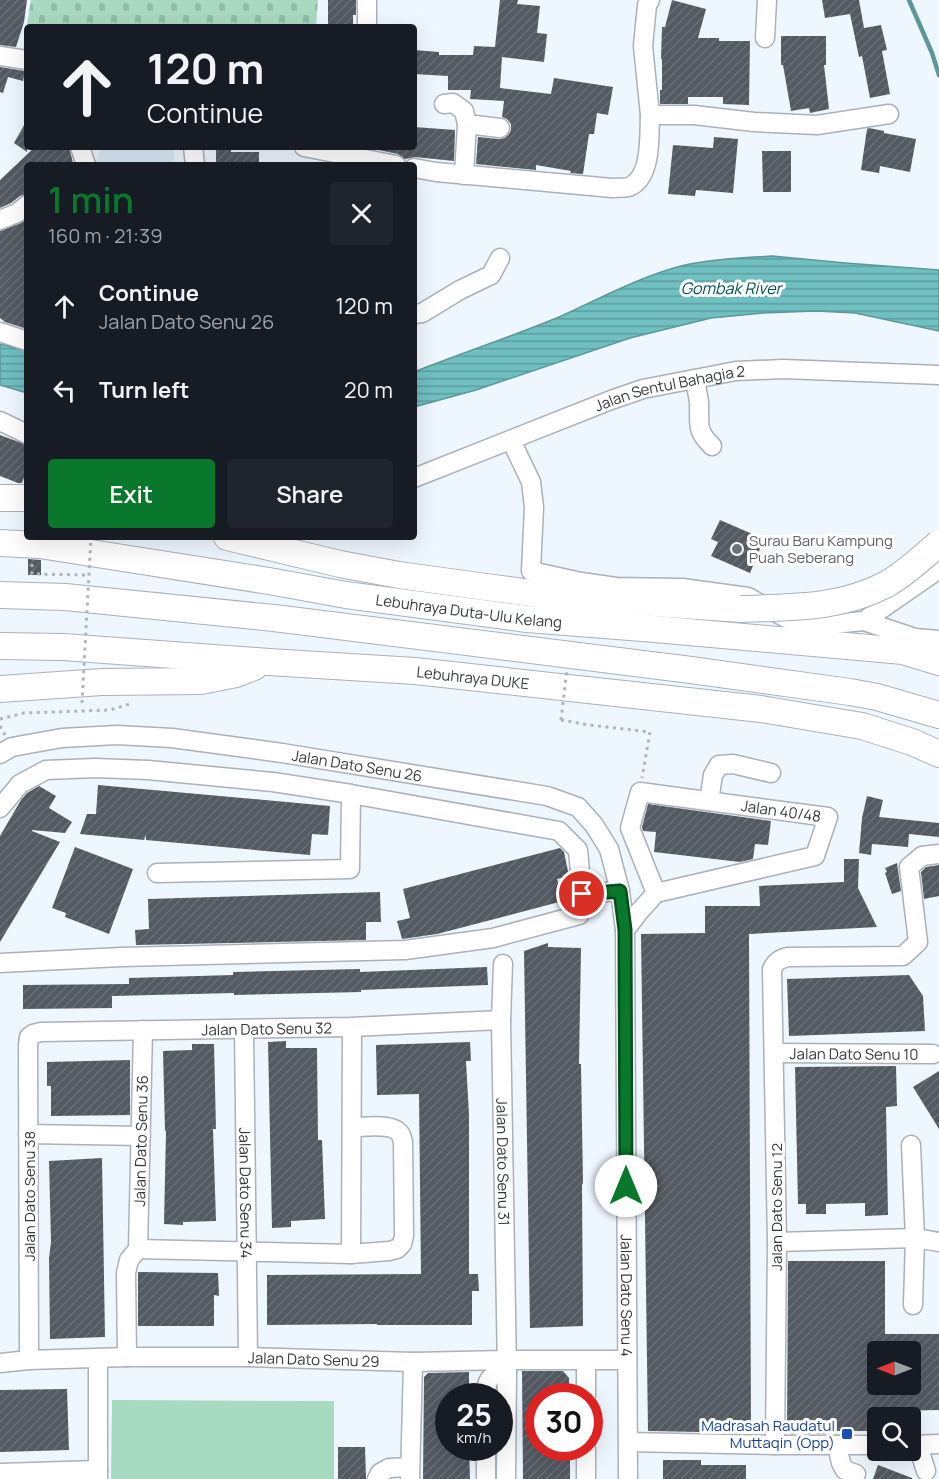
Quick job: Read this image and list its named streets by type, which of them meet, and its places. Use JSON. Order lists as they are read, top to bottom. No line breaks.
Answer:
{"streets":{"highway":["Lebuhraya Duta-Ulu Kelang","Lebuhraya DUKE"],"street":["Jalan Sentul Bahagia 2","Jalan Dato Senu 26","Jalan 40/48","Jalan Dato Senu 32","Jalan Dato Senu 10","Jalan Dato Senu 36","Jalan Dato Senu 31","Jalan Dato Senu 34","Jalan Dato Senu 38","Jalan Dato Senu 12","Jalan Dato Senu 4","Jalan Dato Senu 29"]},"crossings":[["Jalan Dato Senu 26","Jalan Dato Senu 4"],["Jalan Dato Senu 32","Jalan Dato Senu 36"],["Jalan Dato Senu 32","Jalan Dato Senu 31"],["Jalan Dato Senu 32","Jalan Dato Senu 34"],["Jalan Dato Senu 32","Jalan Dato Senu 38"],["Jalan Dato Senu 10","Jalan Dato Senu 12"],["Jalan Dato Senu 36","Jalan Dato Senu 29"],["Jalan Dato Senu 31","Jalan Dato Senu 29"],["Jalan Dato Senu 34","Jalan Dato Senu 29"],["Jalan Dato Senu 38","Jalan Dato Senu 29"],["Jalan Dato Senu 4","Jalan Dato Senu 29"]],"water":["Gombak River"],"places":{"other":["Surau Baru Kampung Puah Seberang"],"transit":["Madrasah Raudatul Muttaqin (Opp)"]},"north":"left","page":{"turn":["120 m","Continue"],"heading":["1 min","160 m · 21:39"],"list":[{"name":"Continue","note":"Jalan Dato Senu 26","value":"120 m"},{"name":"Turn left","value":"20 m"}],"buttons":["Exit","Share"],"speed":"25 km/h","limit":"30"}}
